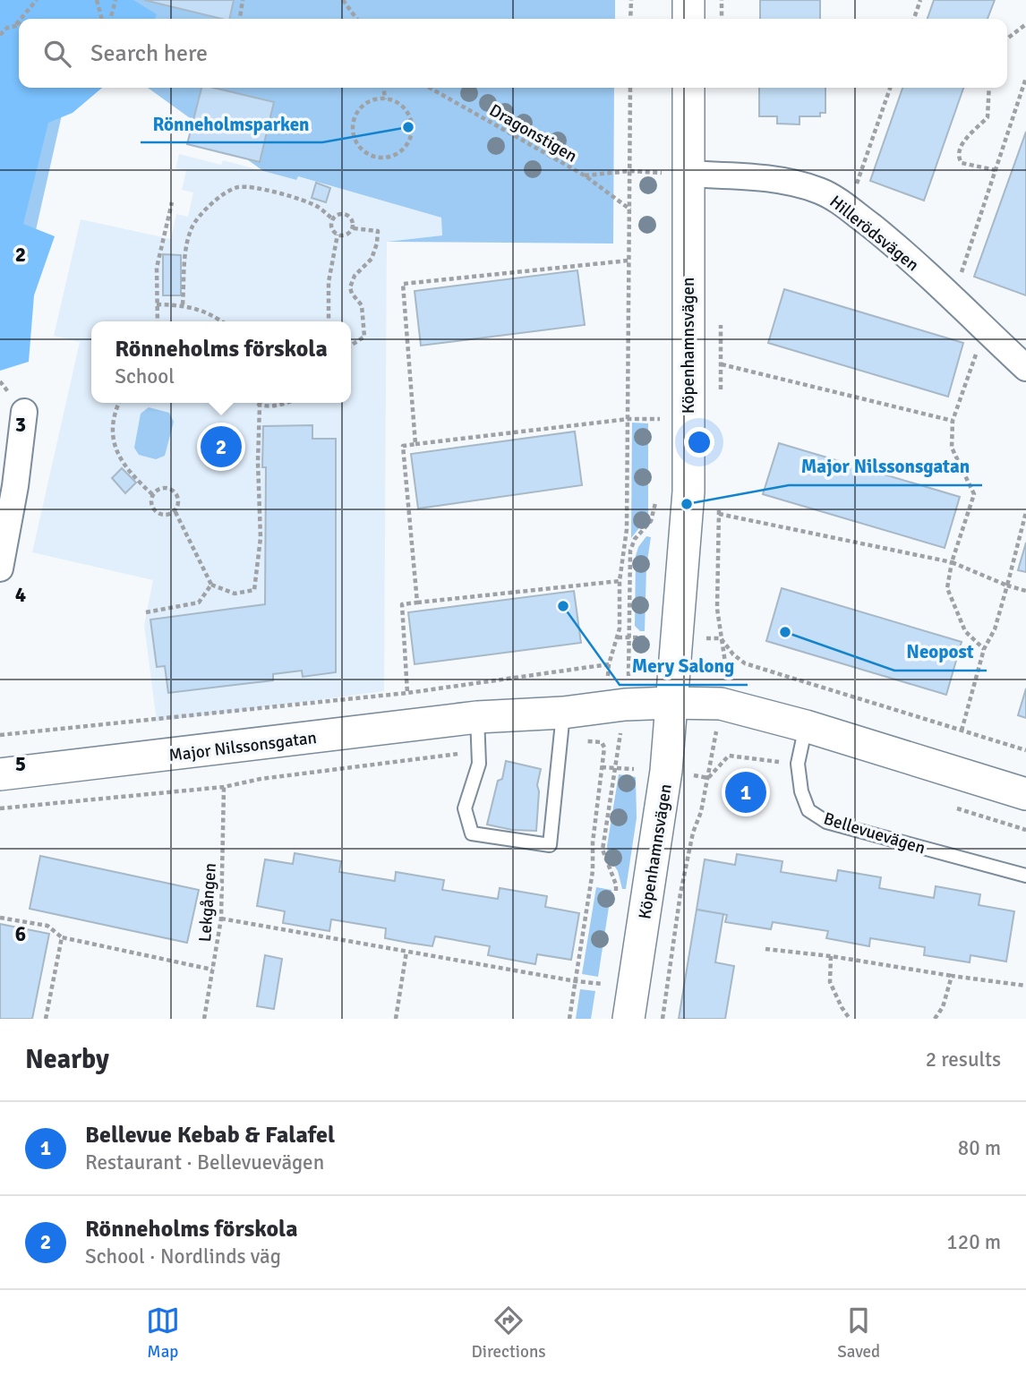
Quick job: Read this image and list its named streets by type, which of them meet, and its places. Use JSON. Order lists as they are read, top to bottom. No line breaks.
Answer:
{"streets":{"street":["Hillerödsvägen","Köpenhamnsvägen","Major Nilssonsgatan"],"lane":["Bellevuevägen"],"path":["Dragonstigen","Lekgången"]},"crossings":[["Hillerödsvägen","Köpenhamnsvägen"],["Köpenhamnsvägen","Major Nilssonsgatan"]],"places":["Rönneholmsparken","Major Nilssonsgatan","Mery Salong","Neopost"],"page":{"search":"Search here","popup":["Rönneholms förskola","School"],"pins":["2","1"],"heading":["Nearby","2 results"],"list":[{"mark":"1","name":"Bellevue Kebab & Falafel","note":"Restaurant · Bellevuevägen","value":"80 m"},{"mark":"2","name":"Rönneholms förskola","note":"School · Nordlinds väg","value":"120 m"}],"nav":["Map","Directions","Saved"]},"grid":{"rows":["2","3","4","5","6"]}}
